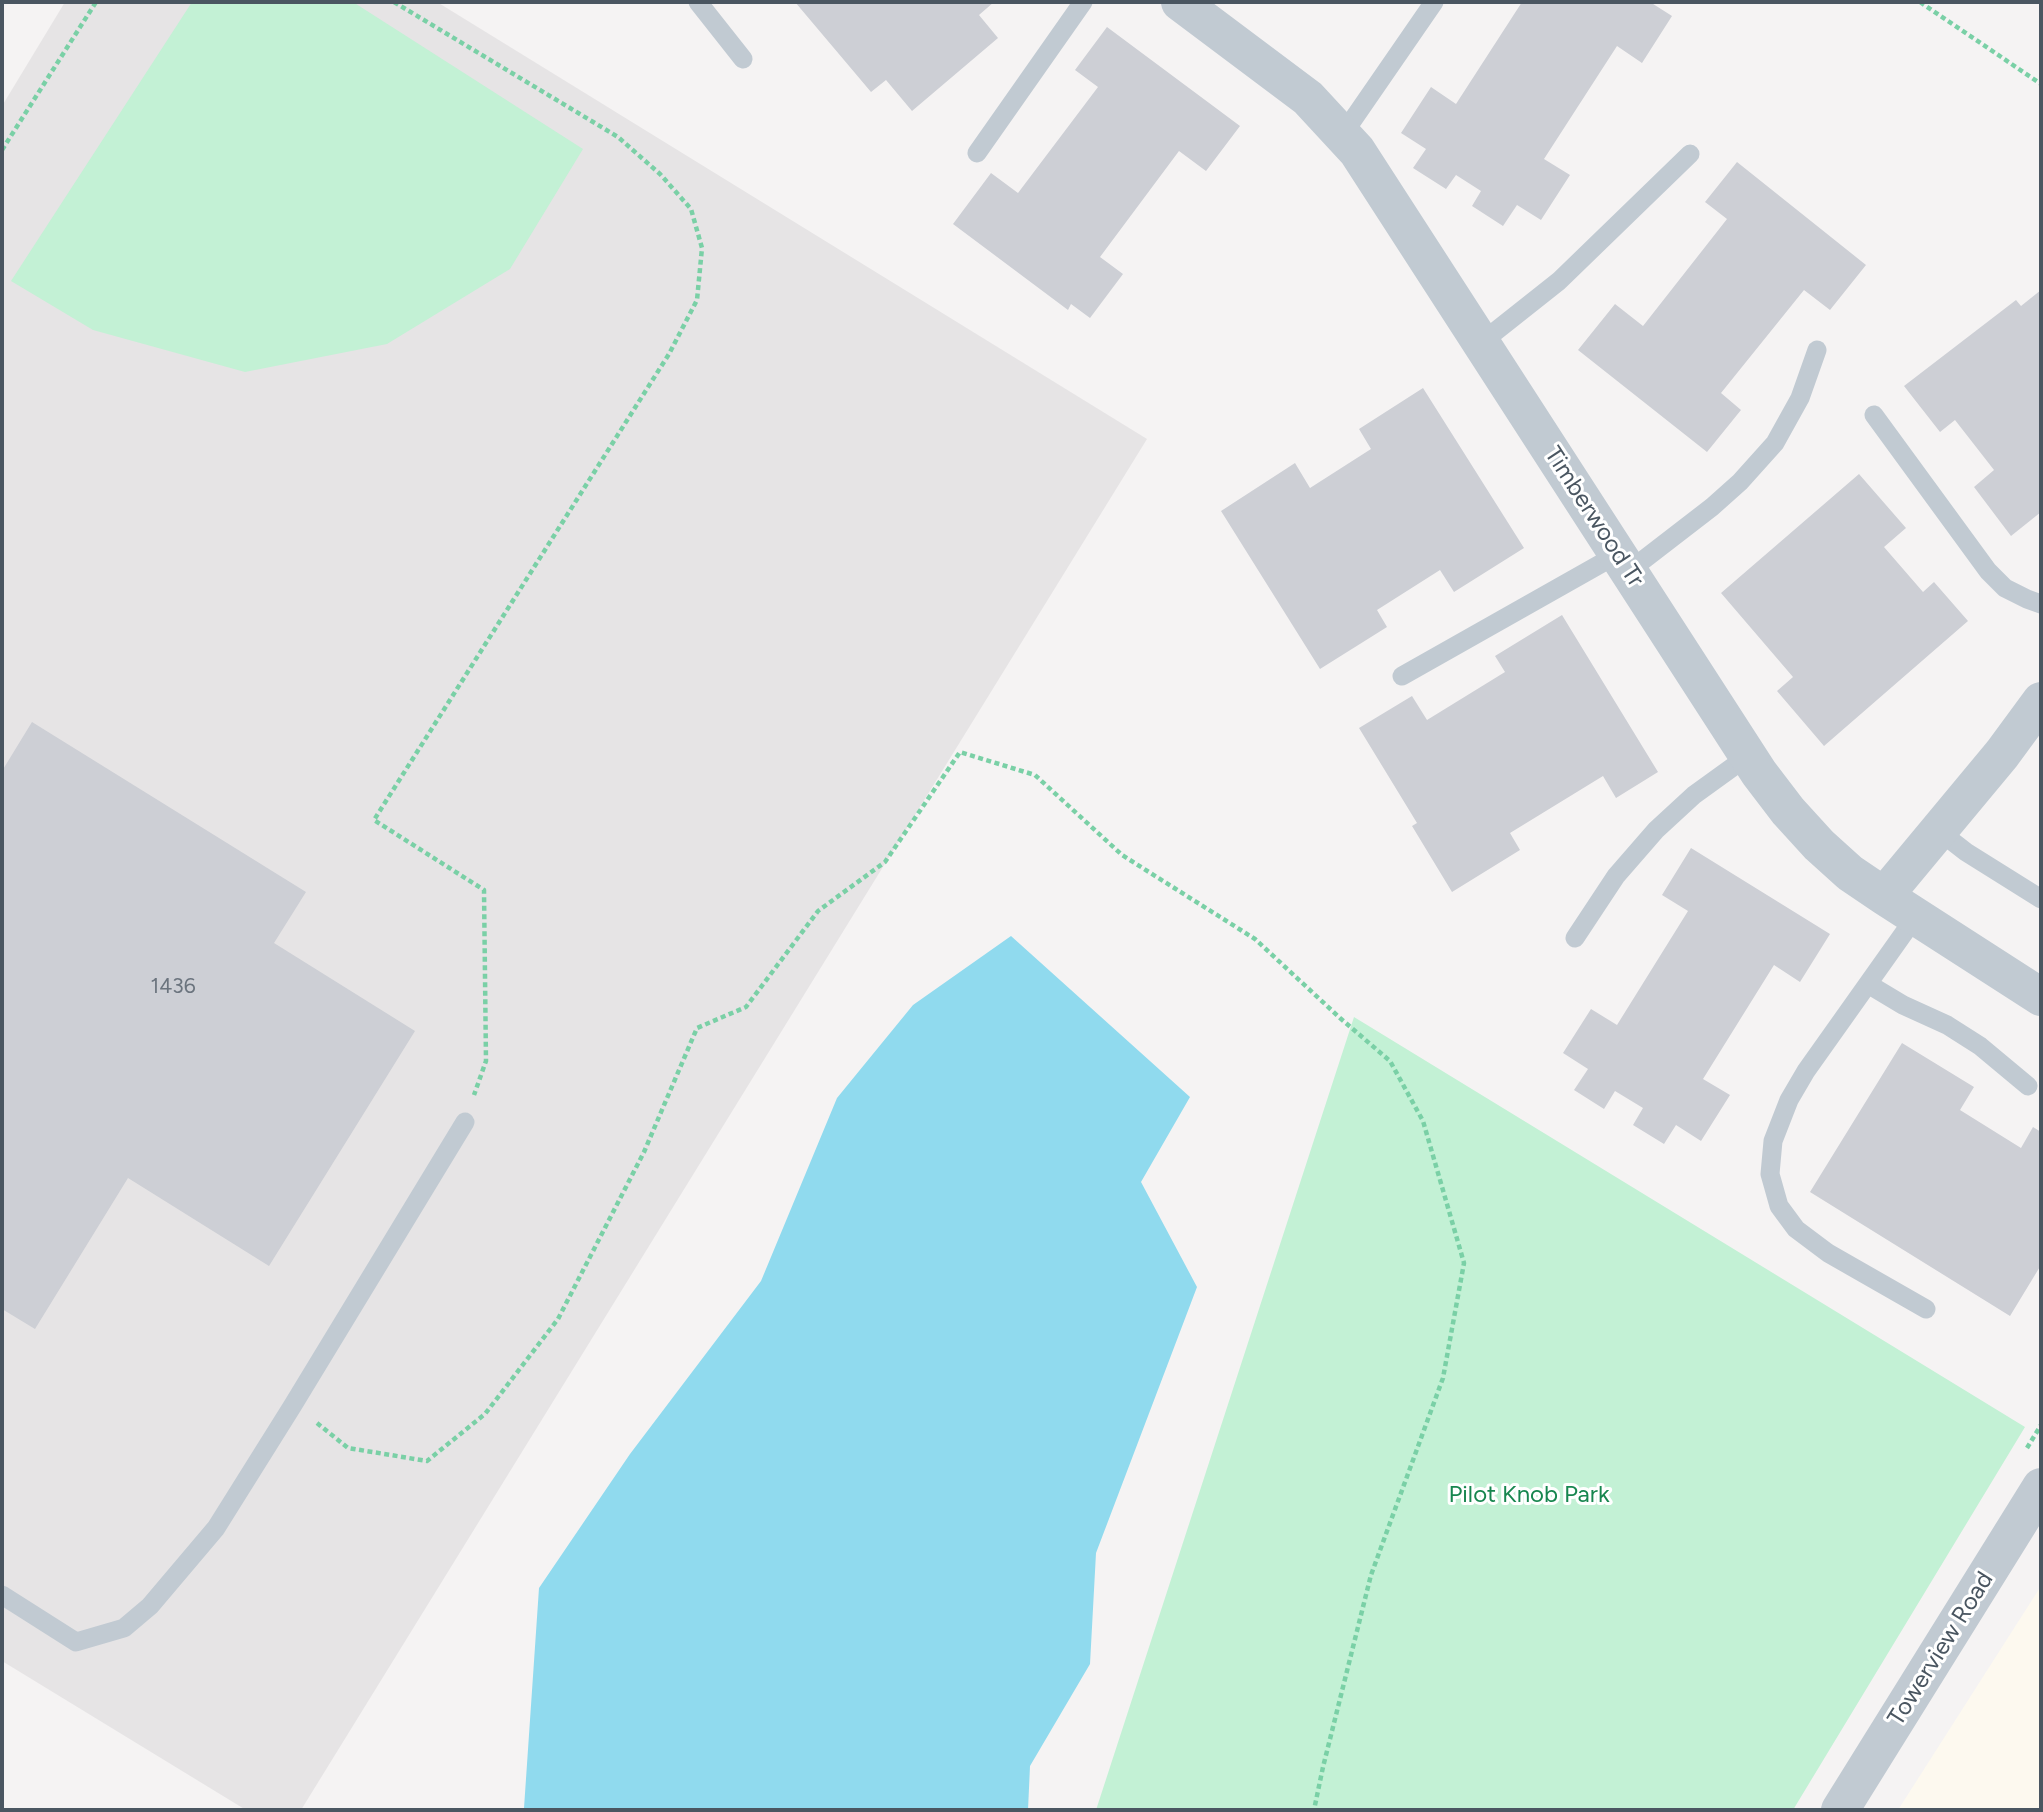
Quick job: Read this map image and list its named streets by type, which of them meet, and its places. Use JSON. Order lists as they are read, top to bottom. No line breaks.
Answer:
{"streets":{"street":["Timberwood Tr","Towerview Road"]},"parks":["Pilot Knob Park"],"house_numbers":["1436"]}
